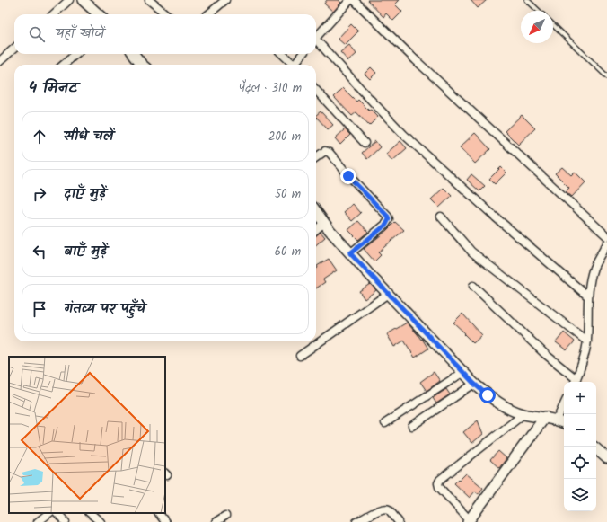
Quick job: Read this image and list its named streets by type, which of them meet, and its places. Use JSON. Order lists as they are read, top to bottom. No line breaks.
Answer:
{"north":"bottom left","page":{"search":"यहाँ खोजें","heading":["4 मिनट","पैदल · 310 m"],"list":[["सीधे चलें","200 m"],["दाएँ मुड़ें","50 m"],["बाएँ मुड़ें","60 m"],"गंतव्य पर पहुँचे"],"map_buttons":["+","−"]}}
